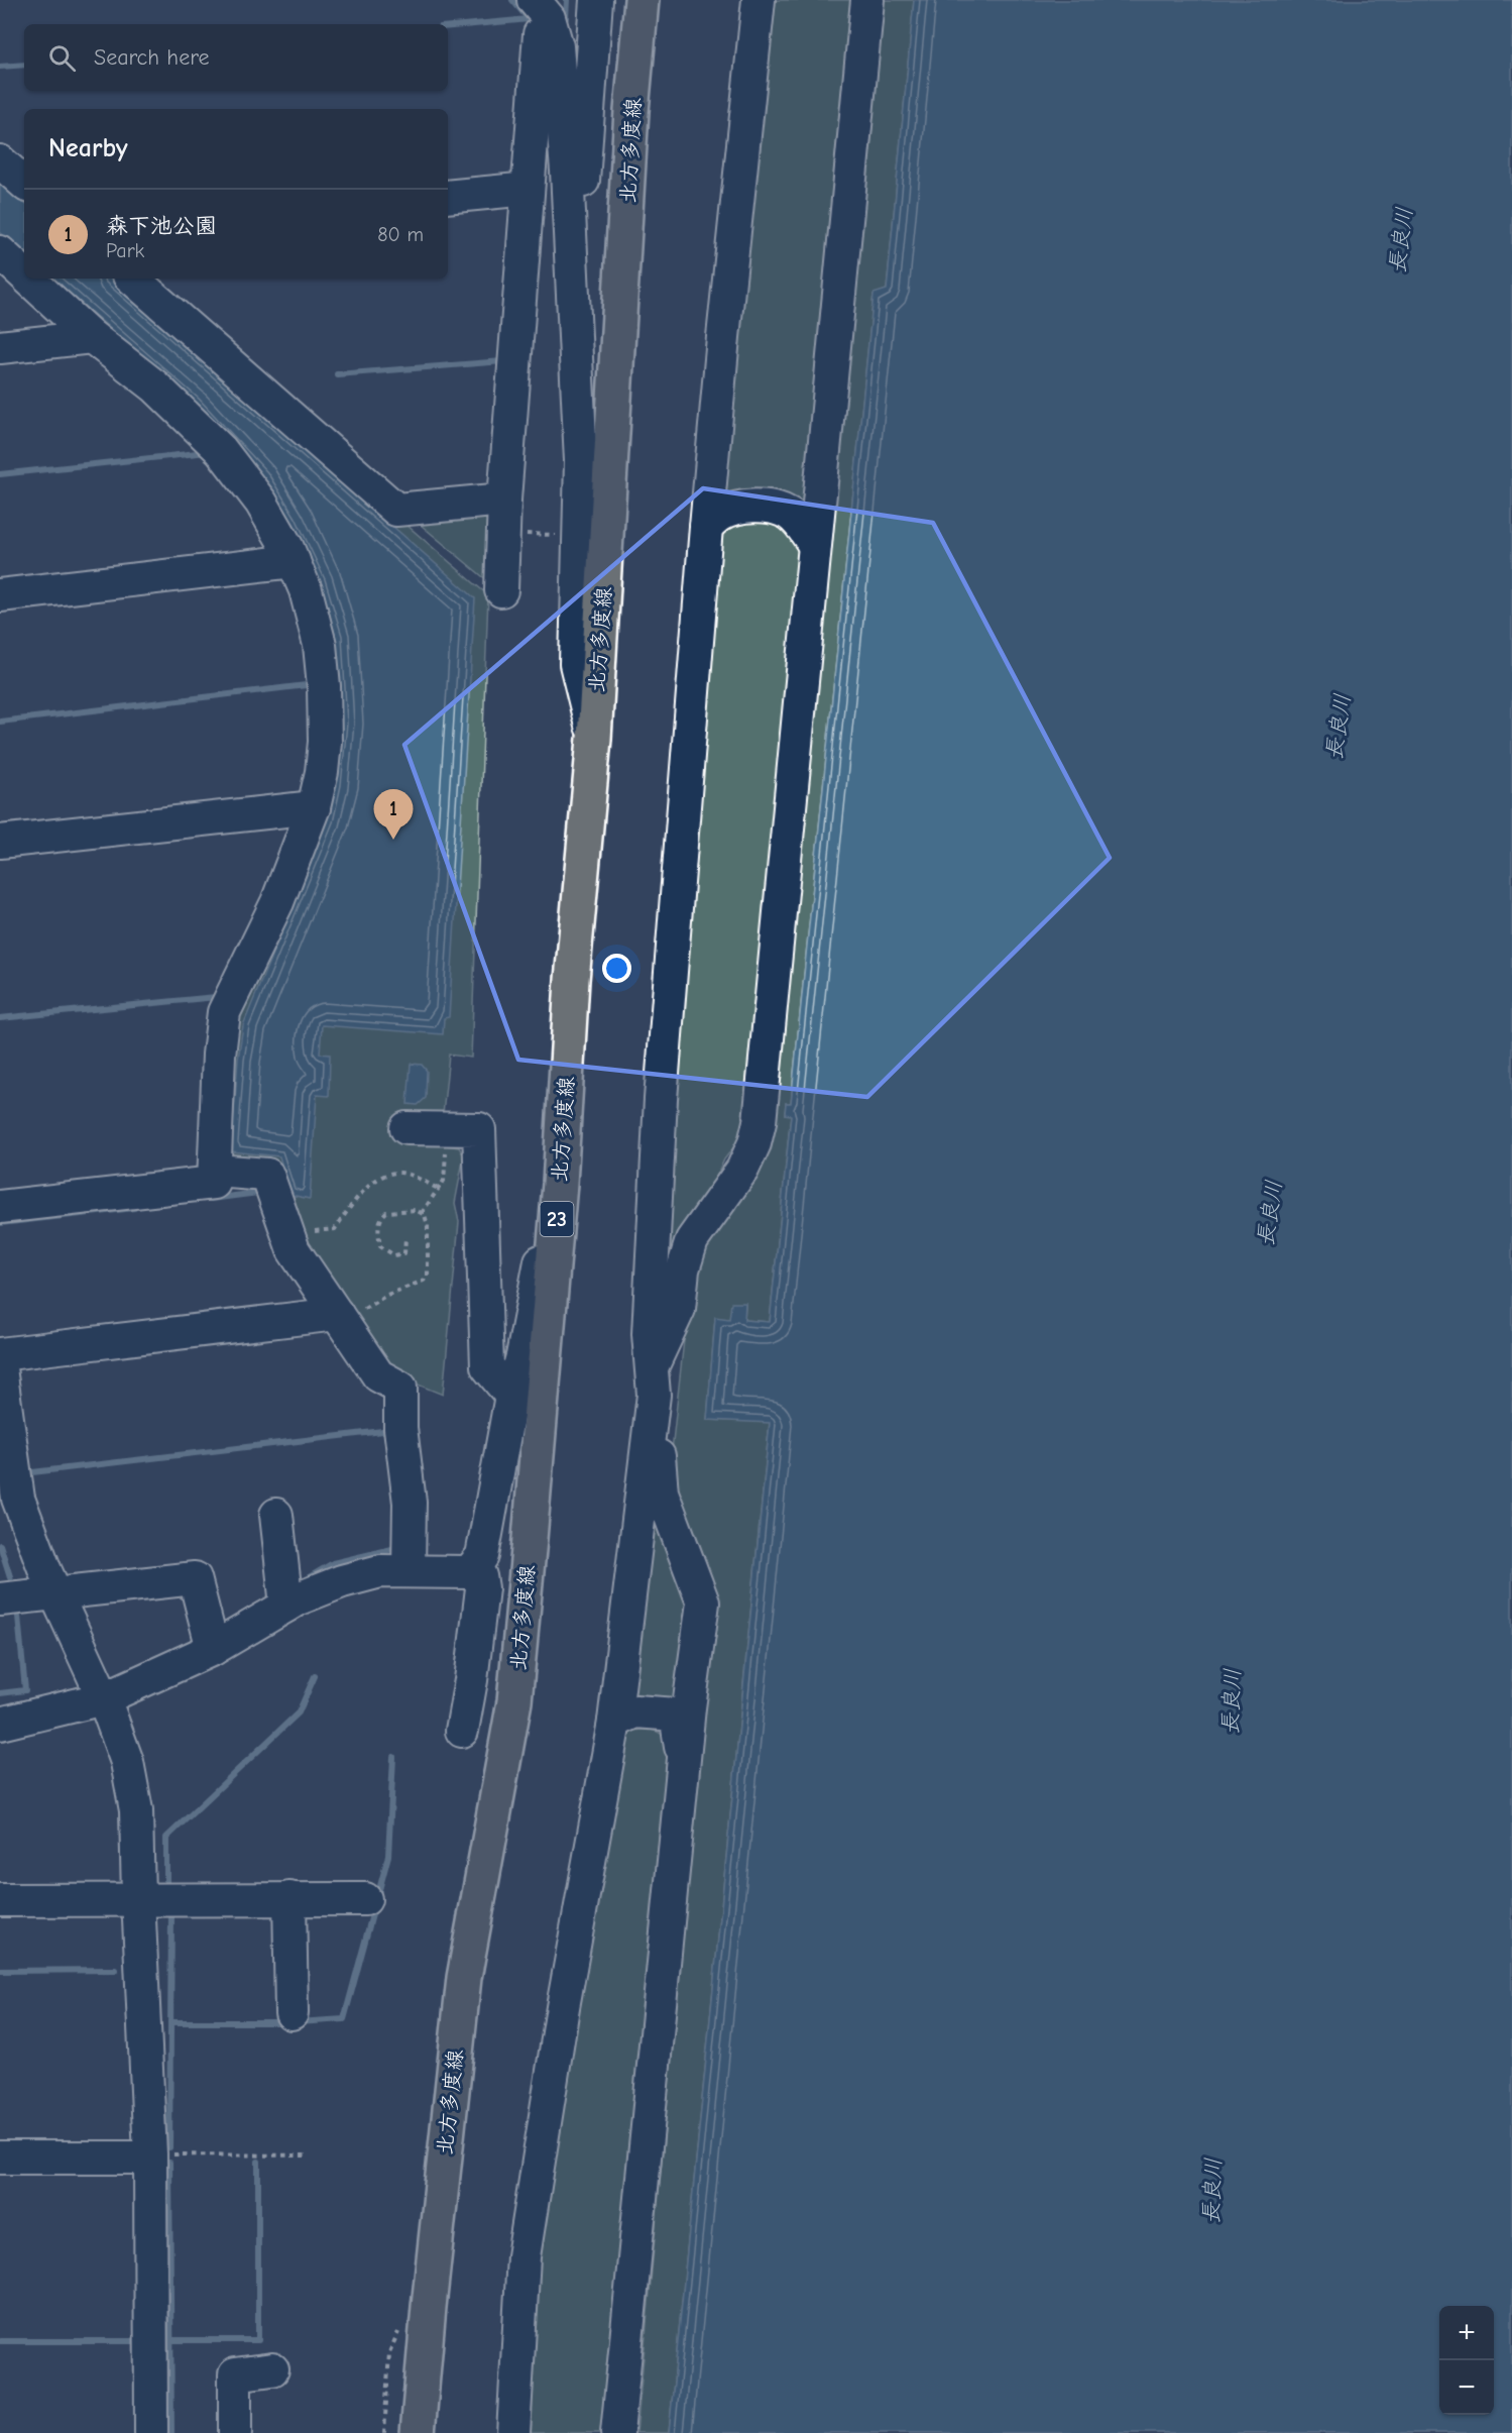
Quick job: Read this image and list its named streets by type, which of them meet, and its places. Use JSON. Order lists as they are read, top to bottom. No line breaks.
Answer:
{"streets":{"main road":["北方多度線","23"]},"water":["長良川"],"page":{"search":"Search here","heading":"Nearby","list":[{"mark":"1","name":"森下池公園","note":"Park","value":"80 m"}],"pins":"1","map_buttons":["+","−"]}}
